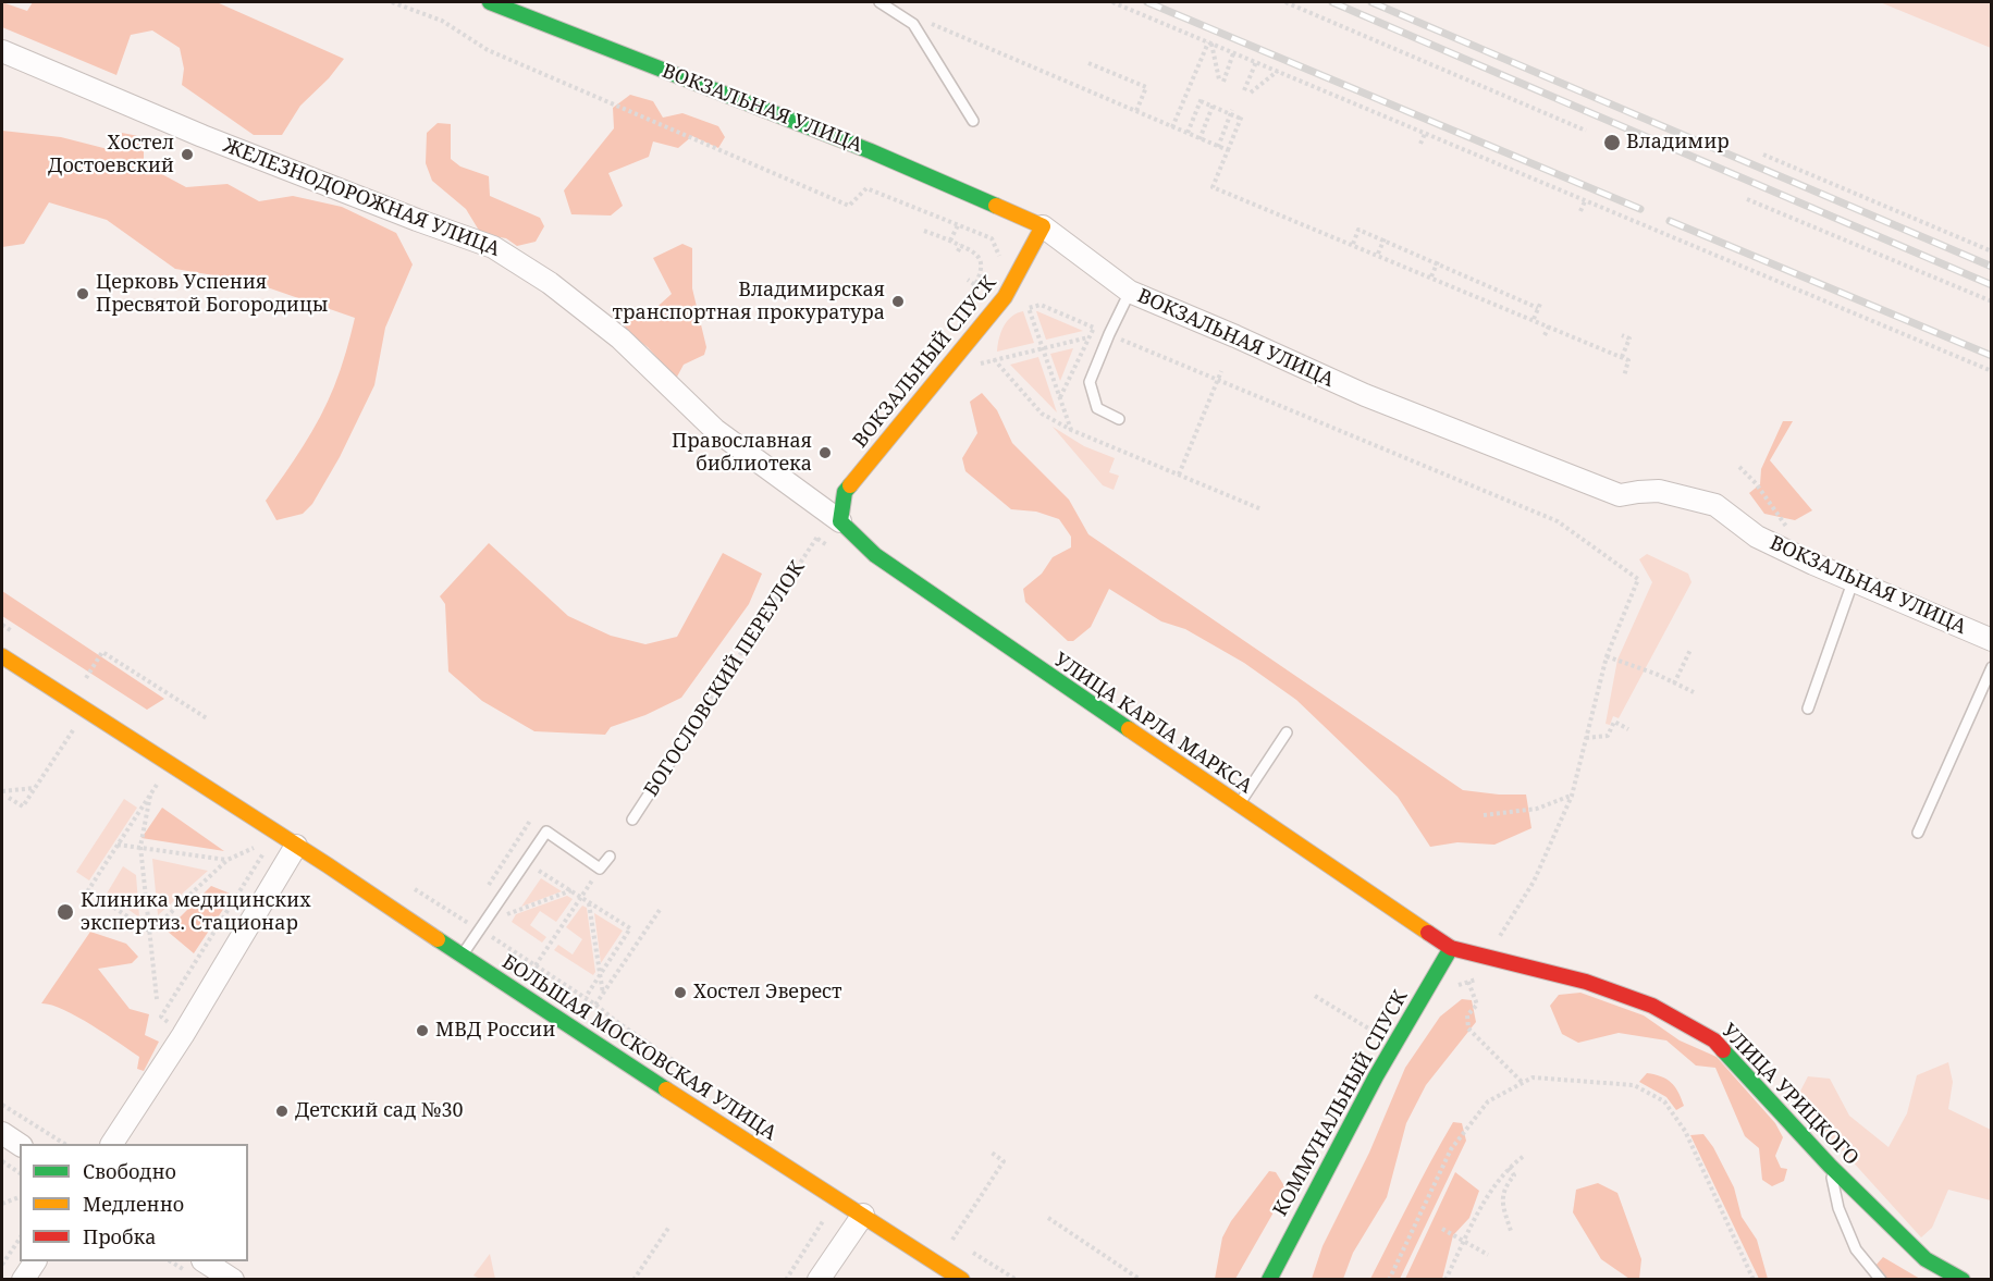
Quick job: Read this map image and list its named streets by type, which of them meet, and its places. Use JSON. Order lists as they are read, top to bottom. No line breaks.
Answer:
{"streets":{"main road":["ВОКЗАЛЬНАЯ УЛИЦА","ВОКЗАЛЬНЫЙ СПУСК","УЛИЦА КАРЛА МАРКСА","БОЛЬШАЯ МОСКОВСКАЯ УЛИЦА","УЛИЦА УРИЦКОГО","КОММУНАЛЬНЫЙ СПУСК"],"street":["ЖЕЛЕЗНОДОРОЖНАЯ УЛИЦА"],"lane":["БОГОСЛОВСКИЙ ПЕРЕУЛОК"]},"crossings":[["ВОКЗАЛЬНАЯ УЛИЦА","ВОКЗАЛЬНЫЙ СПУСК"],["ЖЕЛЕЗНОДОРОЖНАЯ УЛИЦА","ВОКЗАЛЬНЫЙ СПУСК"],["ЖЕЛЕЗНОДОРОЖНАЯ УЛИЦА","УЛИЦА КАРЛА МАРКСА"],["ВОКЗАЛЬНЫЙ СПУСК","УЛИЦА КАРЛА МАРКСА"],["УЛИЦА КАРЛА МАРКСА","УЛИЦА УРИЦКОГО"],["УЛИЦА КАРЛА МАРКСА","КОММУНАЛЬНЫЙ СПУСК"],["УЛИЦА УРИЦКОГО","КОММУНАЛЬНЫЙ СПУСК"]],"places":["Владимир","Хостел Достоевский","Церковь Успения Пресвятой Богородицы","Владимирская транспортная прокуратура","Православная библиотека","Клиника медицинских экспертиз. Стационар","Хостел Эверест","МВД России","Детский сад №30"],"legend":["Свободно","Медленно","Пробка"]}
